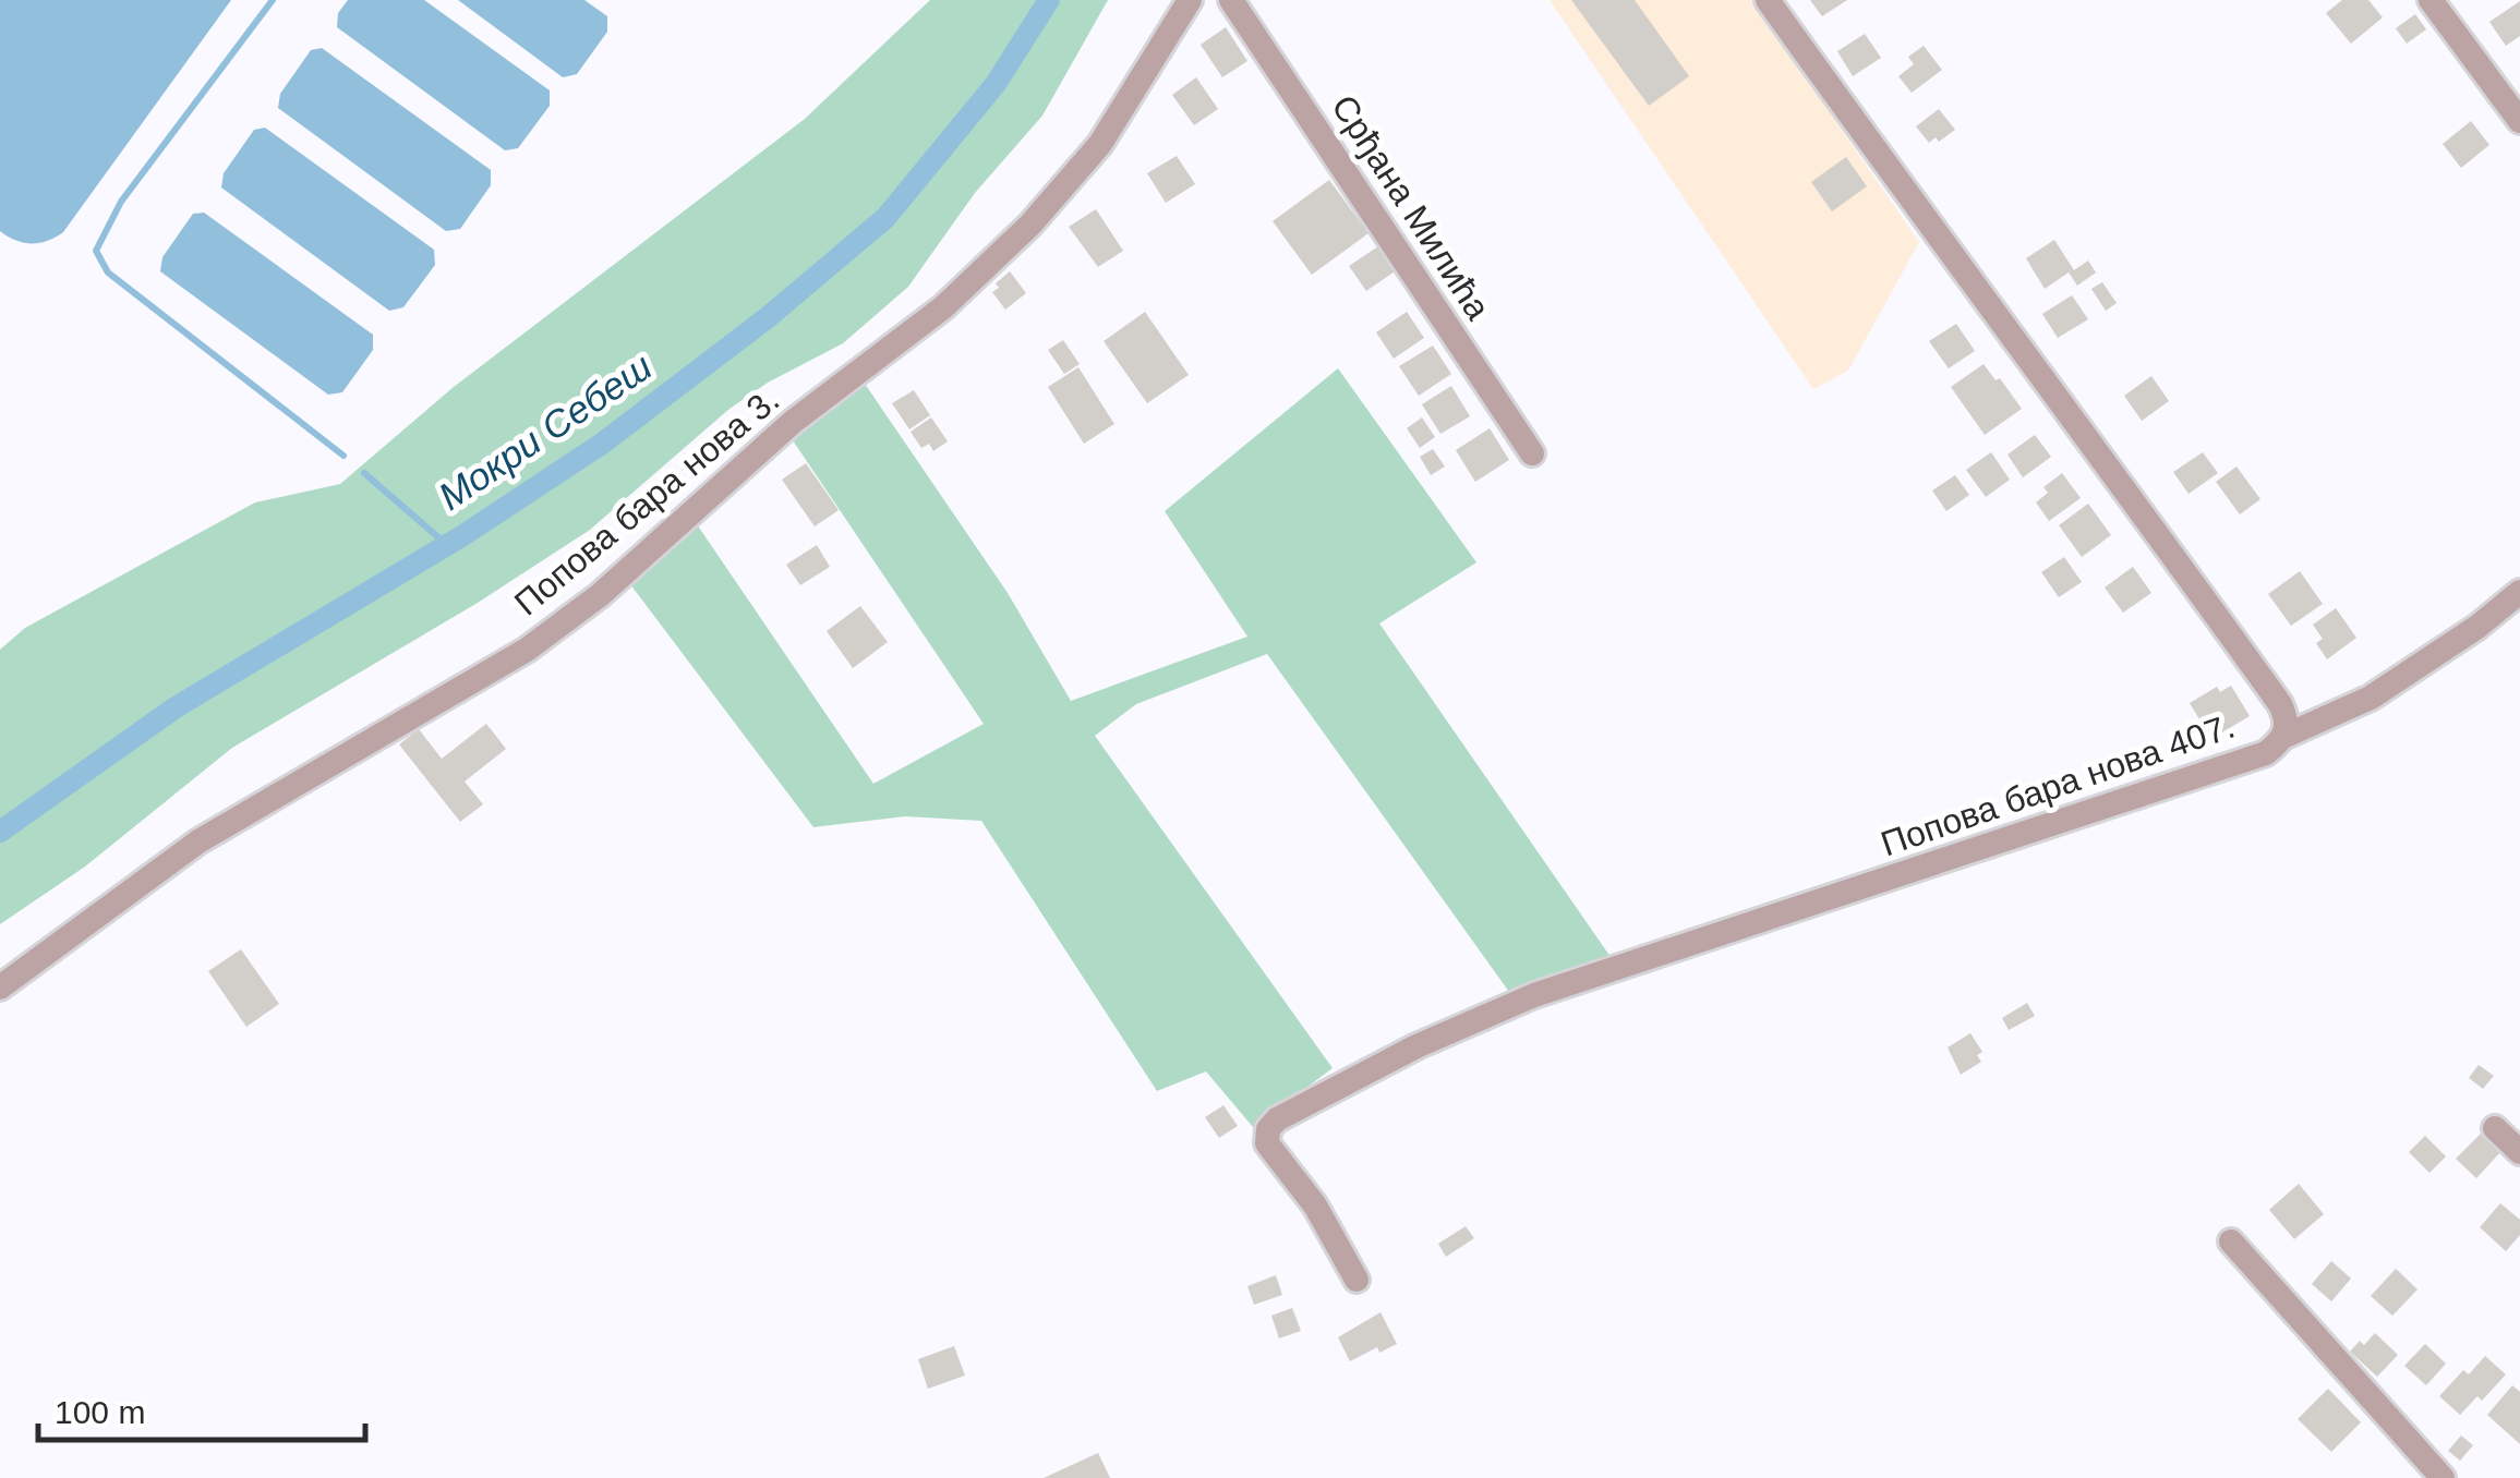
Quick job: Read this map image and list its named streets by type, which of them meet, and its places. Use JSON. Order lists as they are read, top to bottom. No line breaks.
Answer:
{"streets":{"street":["Срђана Милића","Попова бара нова 3.","Попова бара нова 407."]},"water":["Мокри Себеш"],"scale_bar":"100 m"}
